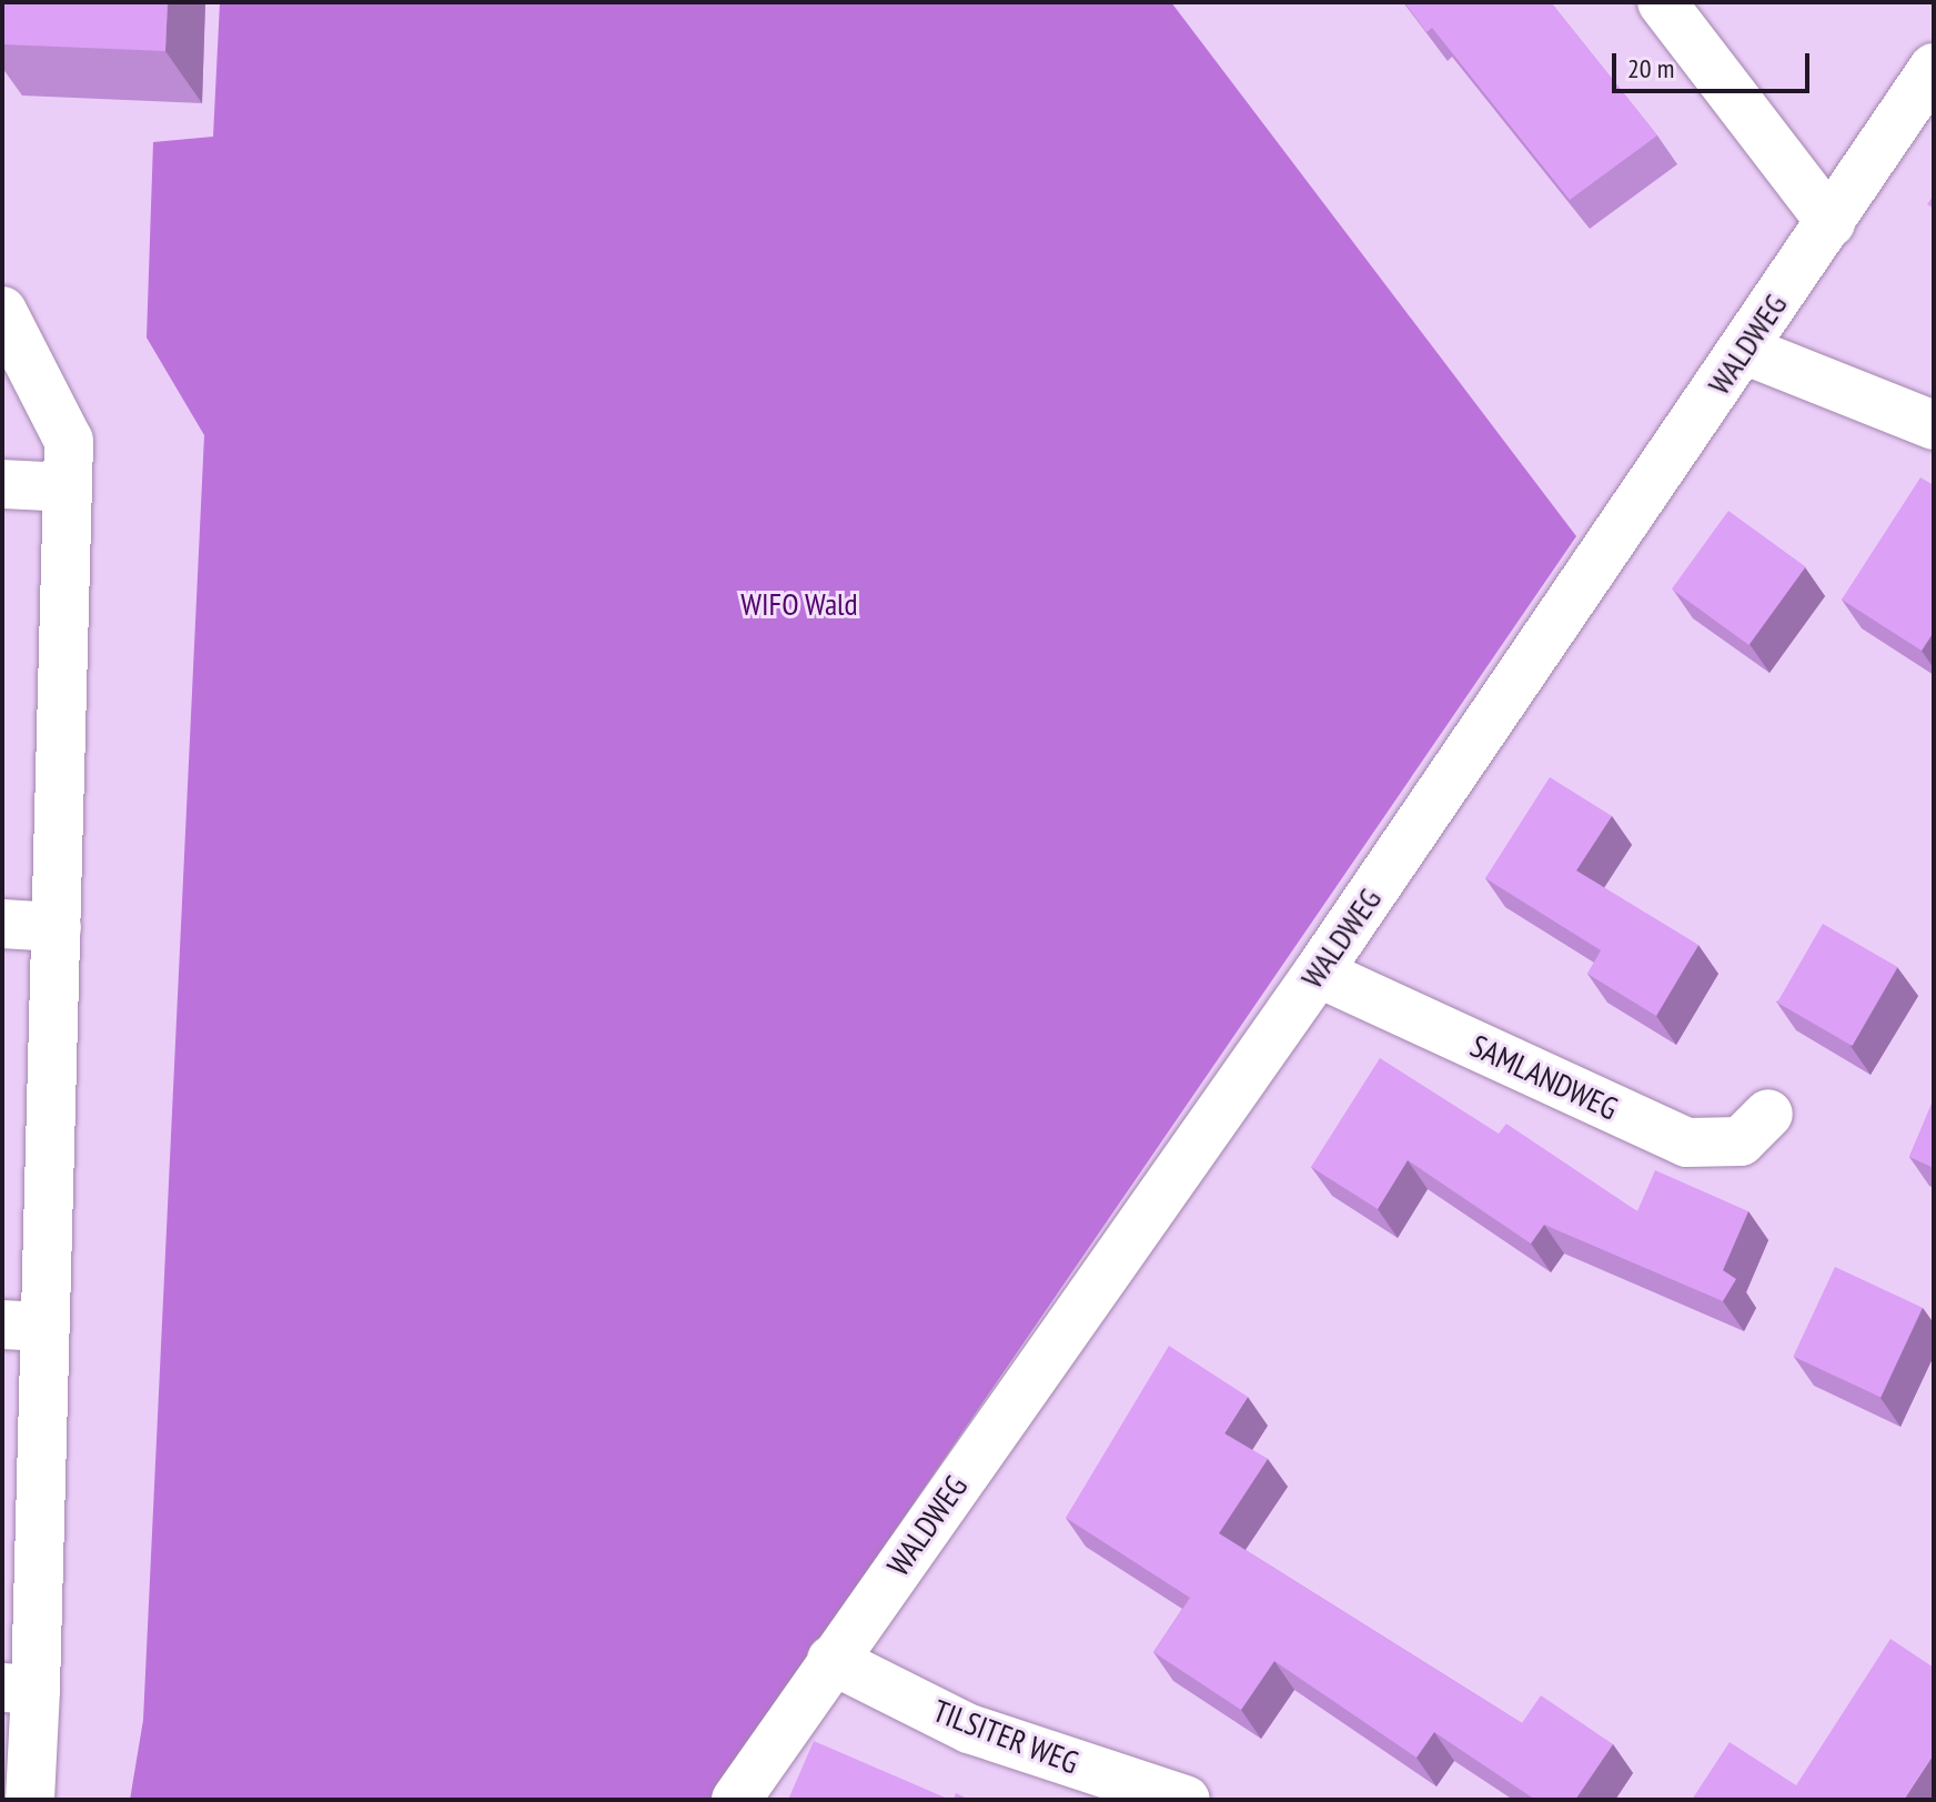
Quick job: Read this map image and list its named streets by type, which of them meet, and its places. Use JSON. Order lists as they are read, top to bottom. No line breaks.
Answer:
{"streets":{"street":["WALDWEG","SAMLANDWEG","TILSITER WEG"]},"crossings":[["WALDWEG","SAMLANDWEG"],["WALDWEG","TILSITER WEG"]],"parks":["WIFO Wald"],"scale_bar":"20 m"}
